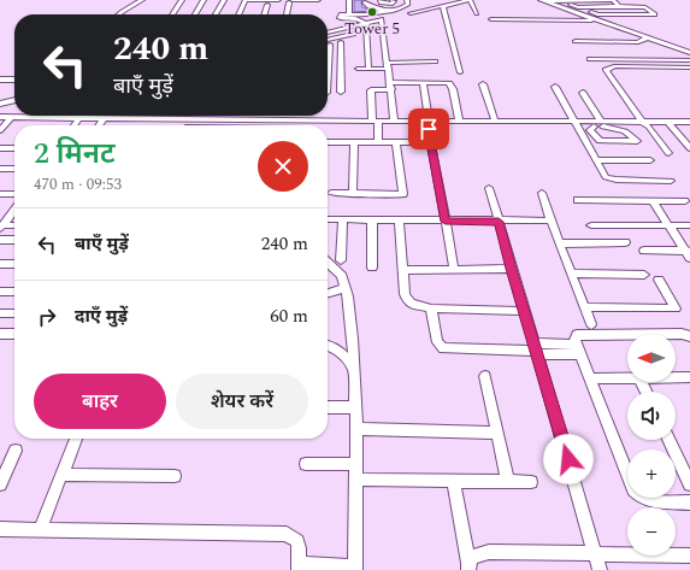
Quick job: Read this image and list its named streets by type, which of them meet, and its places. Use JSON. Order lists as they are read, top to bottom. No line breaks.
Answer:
{"places":["Tower 5"],"north":"left","page":{"turn":["240 m","बाएँ मुड़ें"],"heading":["2 मिनट","470 m · 09:53"],"list":[{"name":"बाएँ मुड़ें","value":"240 m"},{"name":"दाएँ मुड़ें","value":"60 m"}],"map_buttons":["+","−"],"buttons":["बाहर","शेयर करें"]}}
